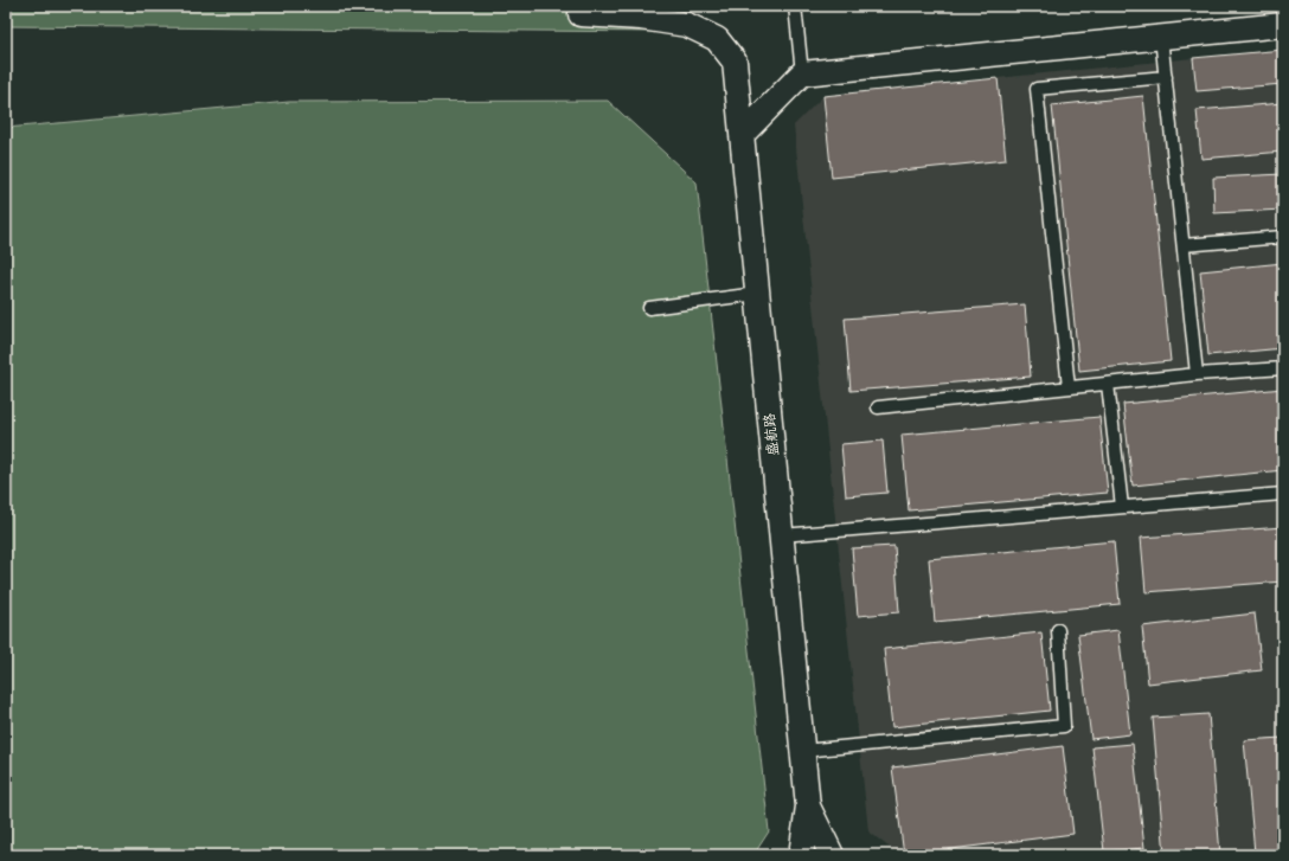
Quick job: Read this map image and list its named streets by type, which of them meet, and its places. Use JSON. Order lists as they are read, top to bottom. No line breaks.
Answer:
{"streets":{"street":["盛航路"]}}
